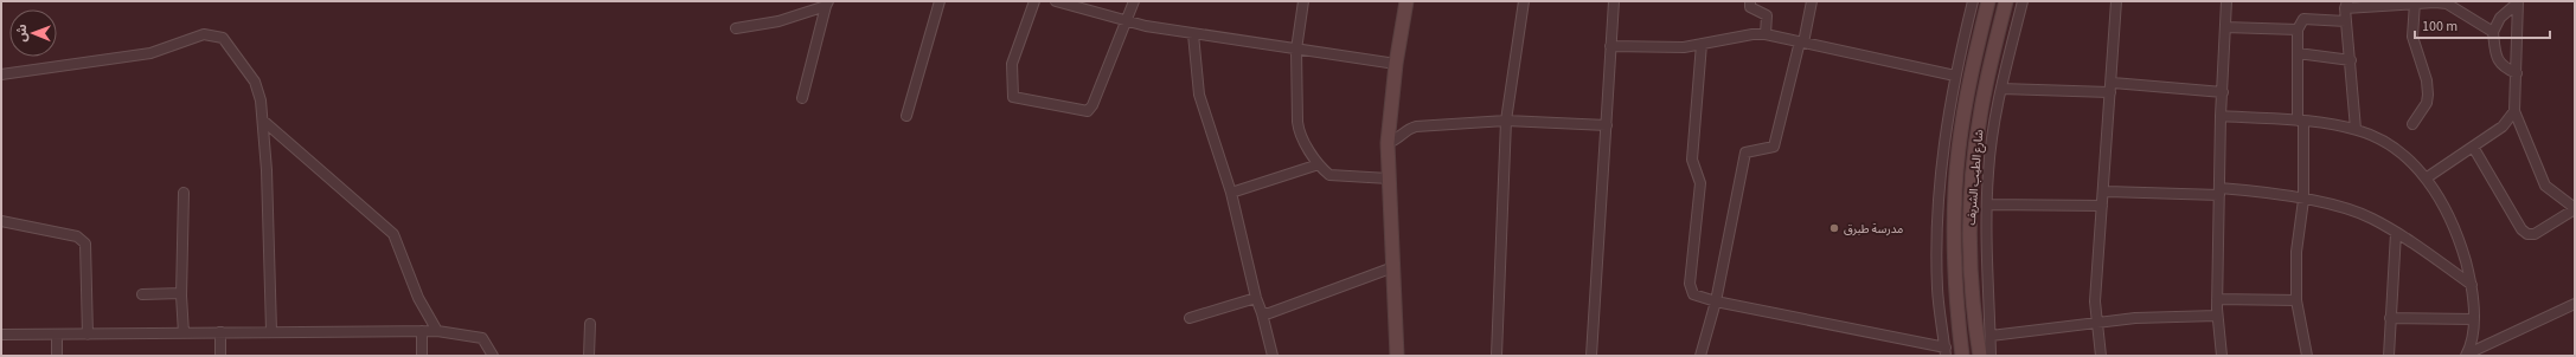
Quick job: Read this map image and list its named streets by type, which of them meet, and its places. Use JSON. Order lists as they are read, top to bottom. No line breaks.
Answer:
{"streets":{"main road":["شارع الطيب الشريف"]},"places":["مدرسة طبرق"],"scale_bar":"100 m","north":"left"}
